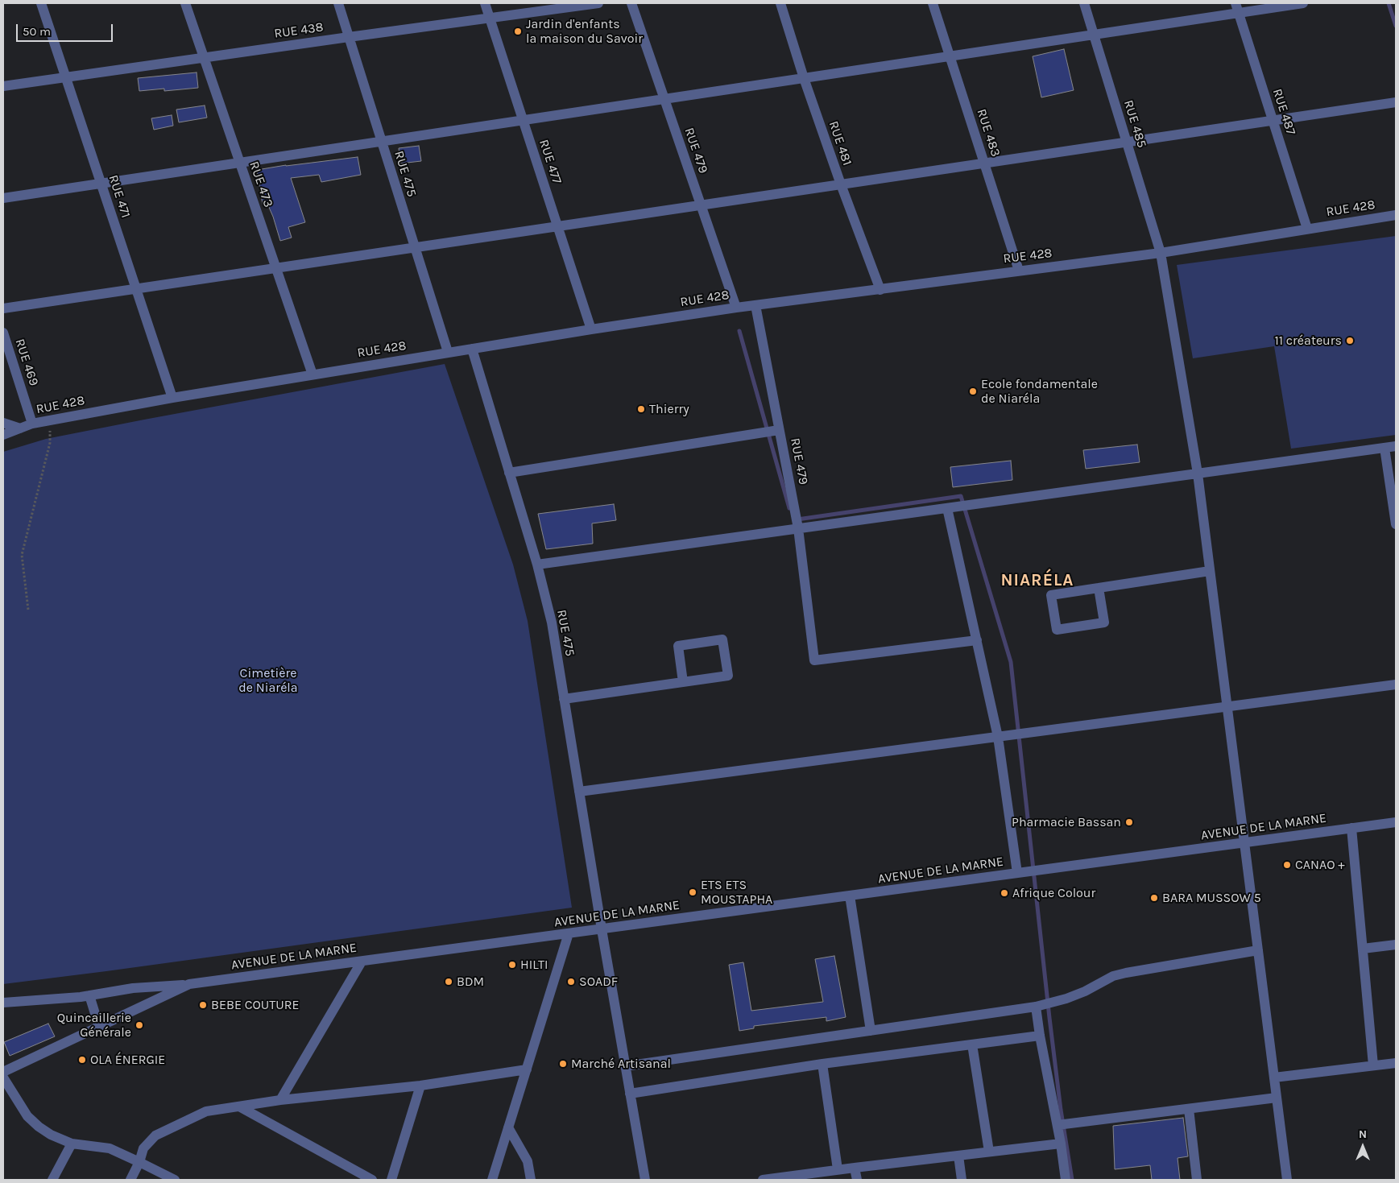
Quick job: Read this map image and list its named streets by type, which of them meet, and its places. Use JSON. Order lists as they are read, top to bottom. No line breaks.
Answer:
{"streets":{"street":["RUE 438","RUE 487","RUE 485","RUE 483","RUE 481","RUE 479","RUE 477","RUE 475","RUE 473","RUE 471","RUE 428","RUE 469","AVENUE DE LA MARNE"]},"crossings":[["RUE 438","RUE 477"],["RUE 438","RUE 475"],["RUE 438","RUE 473"],["RUE 438","RUE 471"],["RUE 487","RUE 428"],["RUE 485","RUE 428"],["RUE 485","AVENUE DE LA MARNE"],["RUE 483","RUE 428"],["RUE 481","RUE 428"],["RUE 479","RUE 428"],["RUE 477","RUE 428"],["RUE 475","RUE 428"],["RUE 475","AVENUE DE LA MARNE"],["RUE 473","RUE 428"],["RUE 471","RUE 428"],["RUE 428","RUE 469"]],"districts":["NIARÉLA"],"parks":["Cimetière de Niaréla"],"places":["Jardin d'enfants la maison du Savoir","11 créateurs","Ecole fondamentale de Niaréla","Thierry","Pharmacie Bassan","CANAO +","ETS ETS MOUSTAPHA","Afrique Colour","BARA MUSSOW 5","HILTI","BDM","SOADF","BEBE COUTURE","Quincaillerie Générale","OLA ÉNERGIE","Marché Artisanal"],"scale_bar":"50 m","north":"top"}
